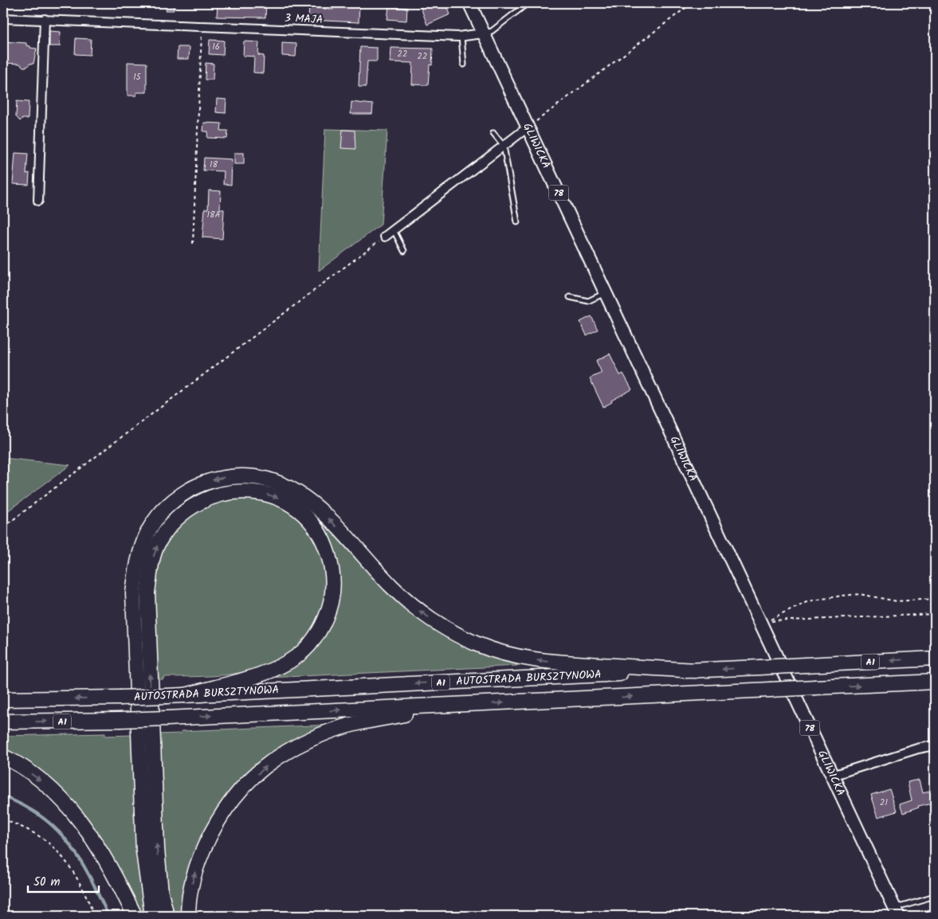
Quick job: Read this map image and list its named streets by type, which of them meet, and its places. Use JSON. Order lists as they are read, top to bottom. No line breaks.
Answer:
{"streets":{"highway":["A1","AUTOSTRADA BURSZTYNOWA"],"main road":["GLIWICKA","78"],"street":["3 MAJA"]},"crossings":[["3 MAJA","GLIWICKA"]],"house_numbers":["16","22","22","15","18","18A","21"],"scale_bar":"50 m"}
